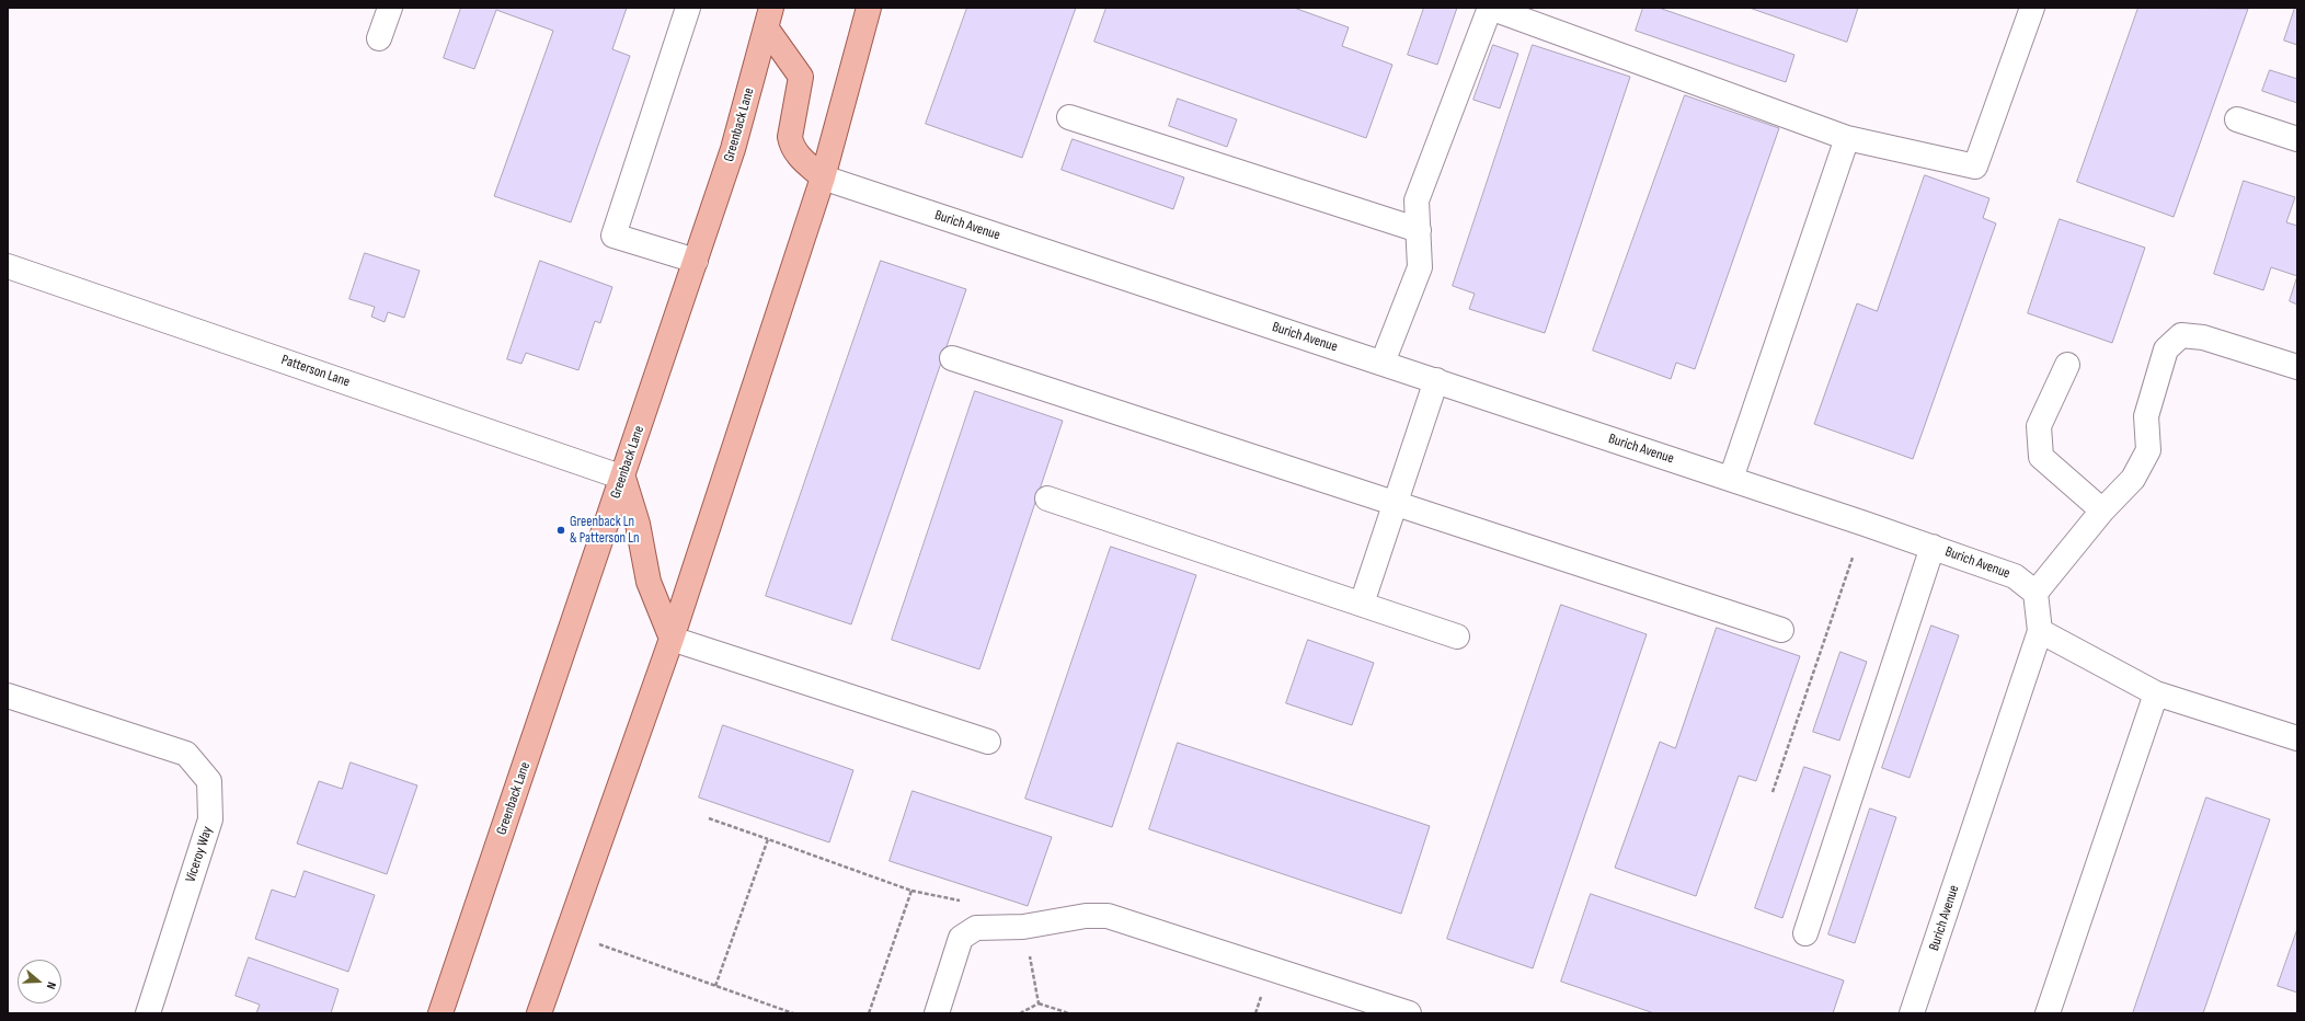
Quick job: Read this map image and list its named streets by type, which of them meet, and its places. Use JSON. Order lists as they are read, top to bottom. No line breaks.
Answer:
{"streets":{"main road":["Greenback Lane"],"street":["Burich Avenue","Patterson Lane","Viceroy Way"]},"crossings":[["Greenback Lane","Patterson Lane"]],"places":["Greenback Ln & Patterson Ln"],"north":"right"}
